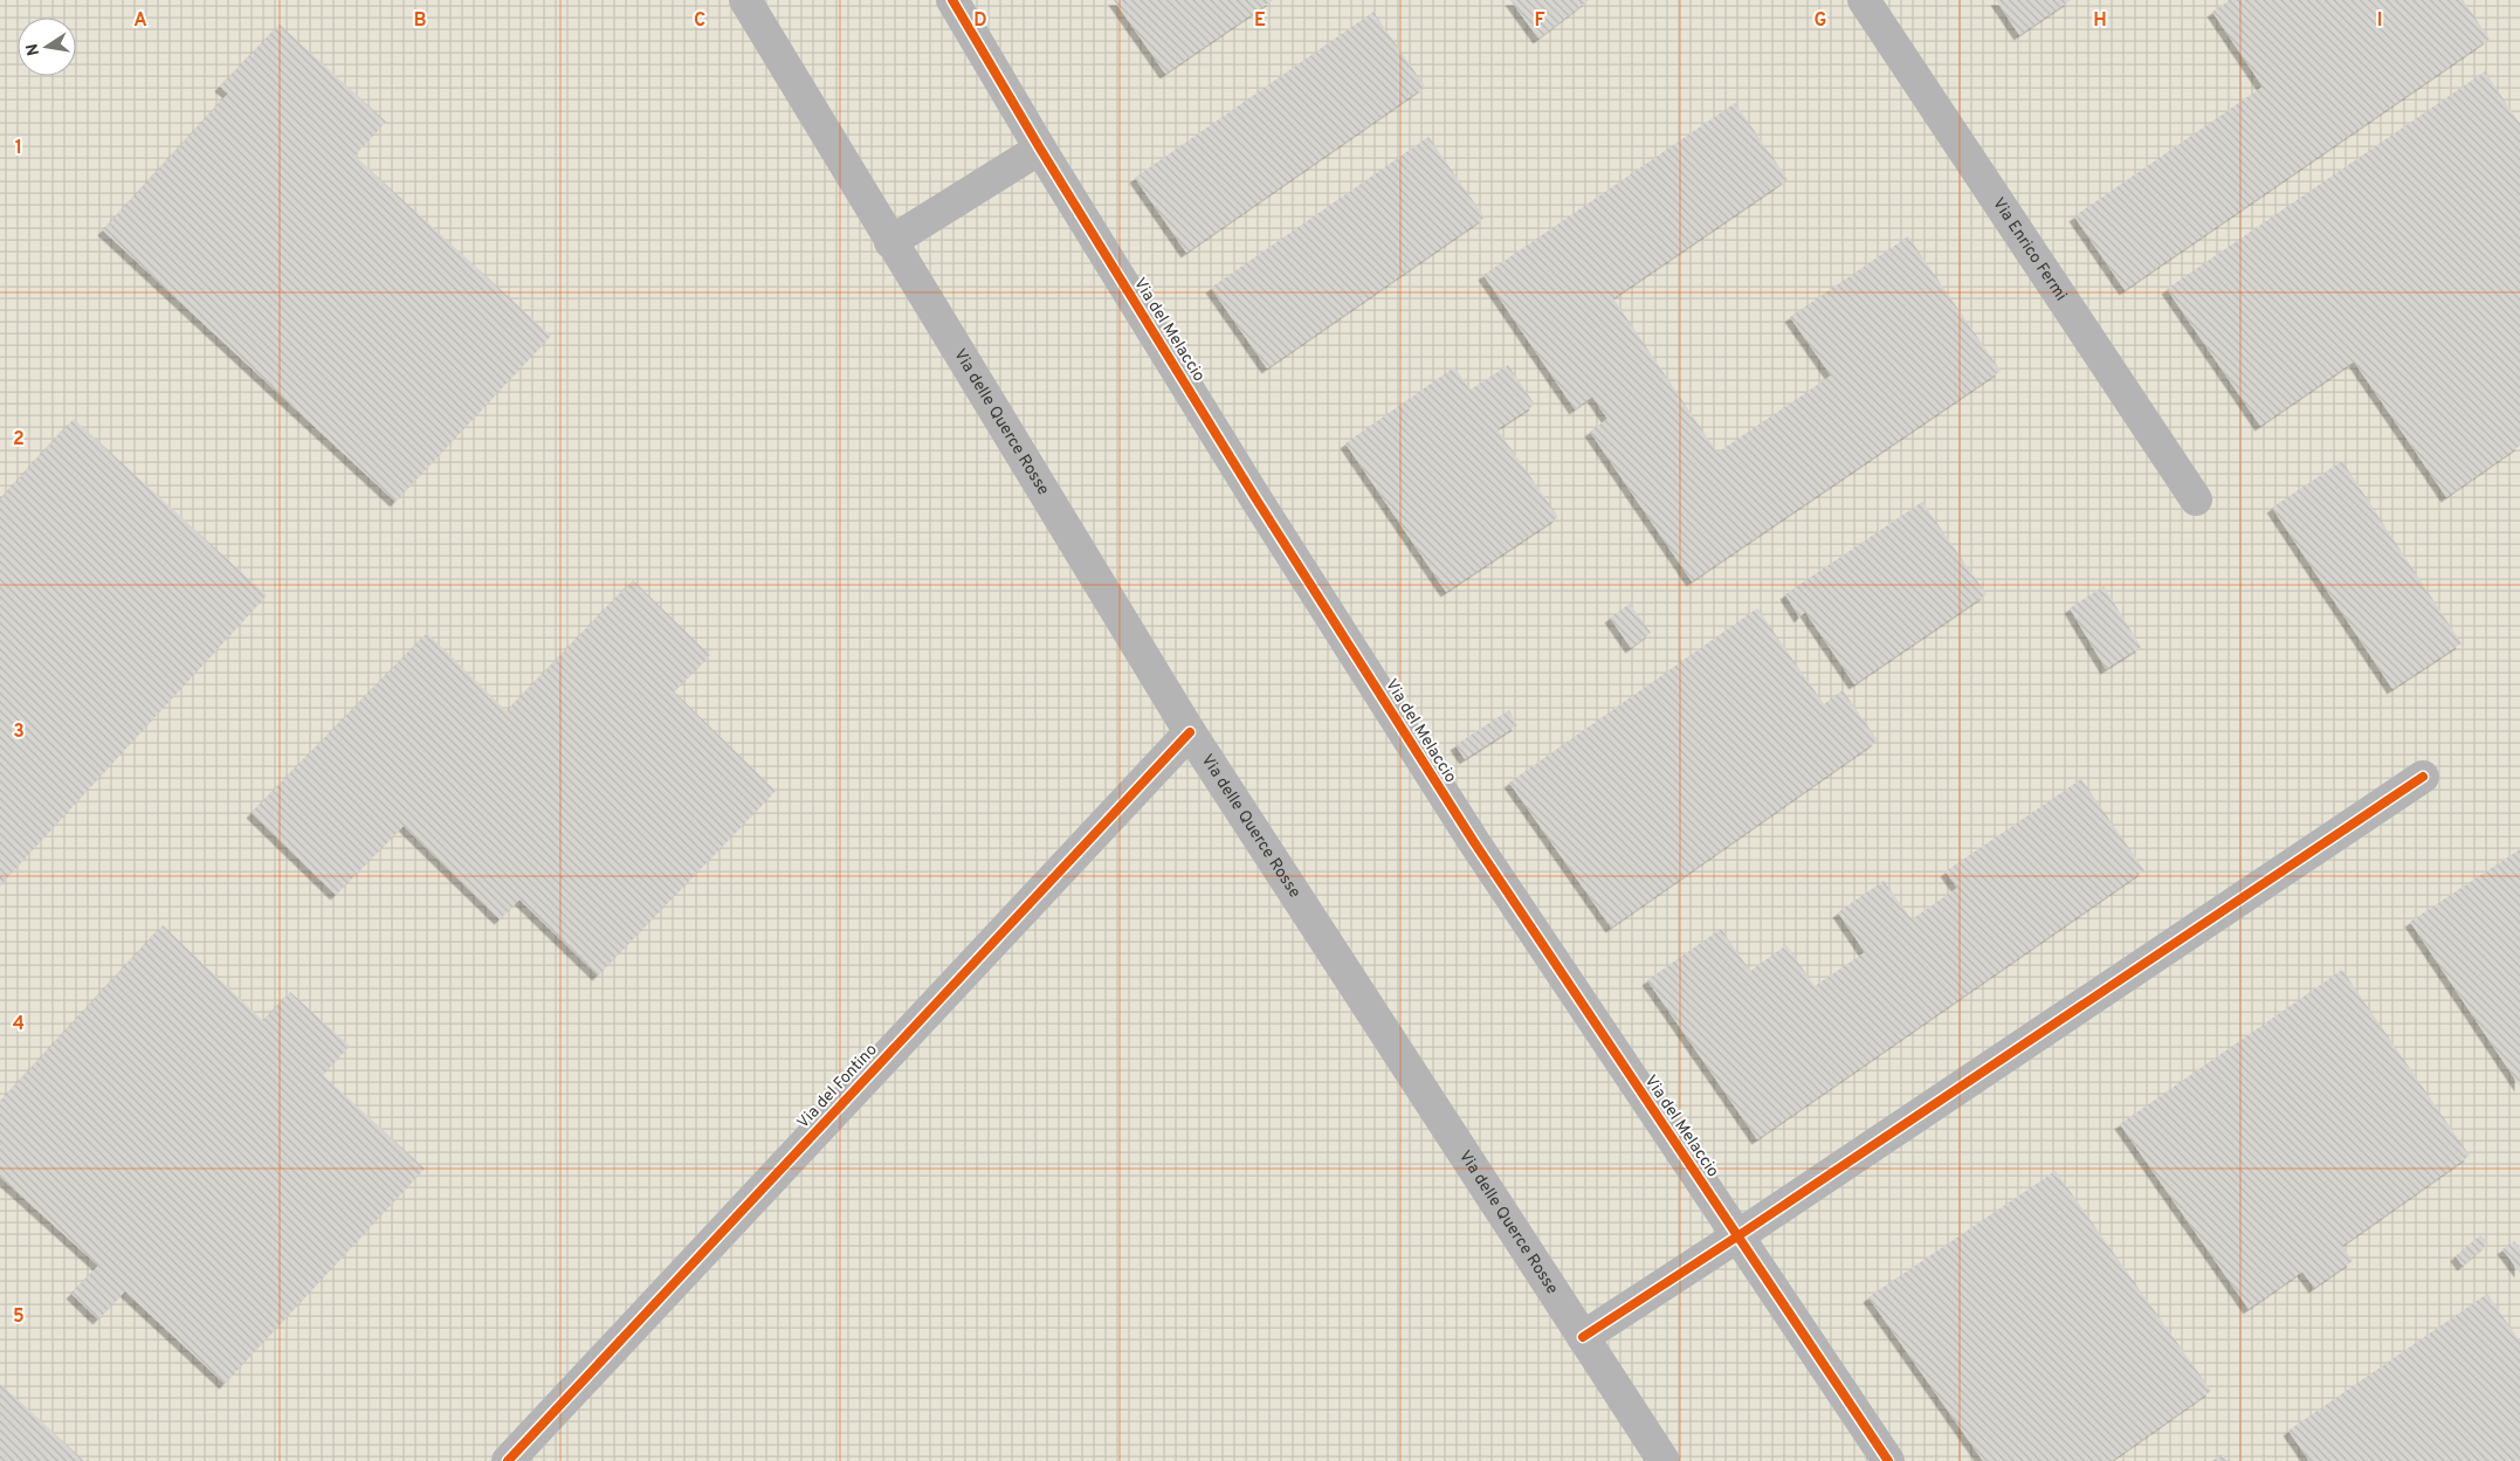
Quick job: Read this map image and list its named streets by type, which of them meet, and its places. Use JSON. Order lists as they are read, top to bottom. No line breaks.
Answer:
{"streets":{"street":["Via Enrico Fermi","Via del Melaccio","Via delle Querce Rosse","Via del Fontino"]},"crossings":[["Via delle Querce Rosse","Via del Fontino"]],"north":"left","grid":{"columns":["A","B","C","D","E","F","G","H","I"],"rows":["1","2","3","4","5"]}}
